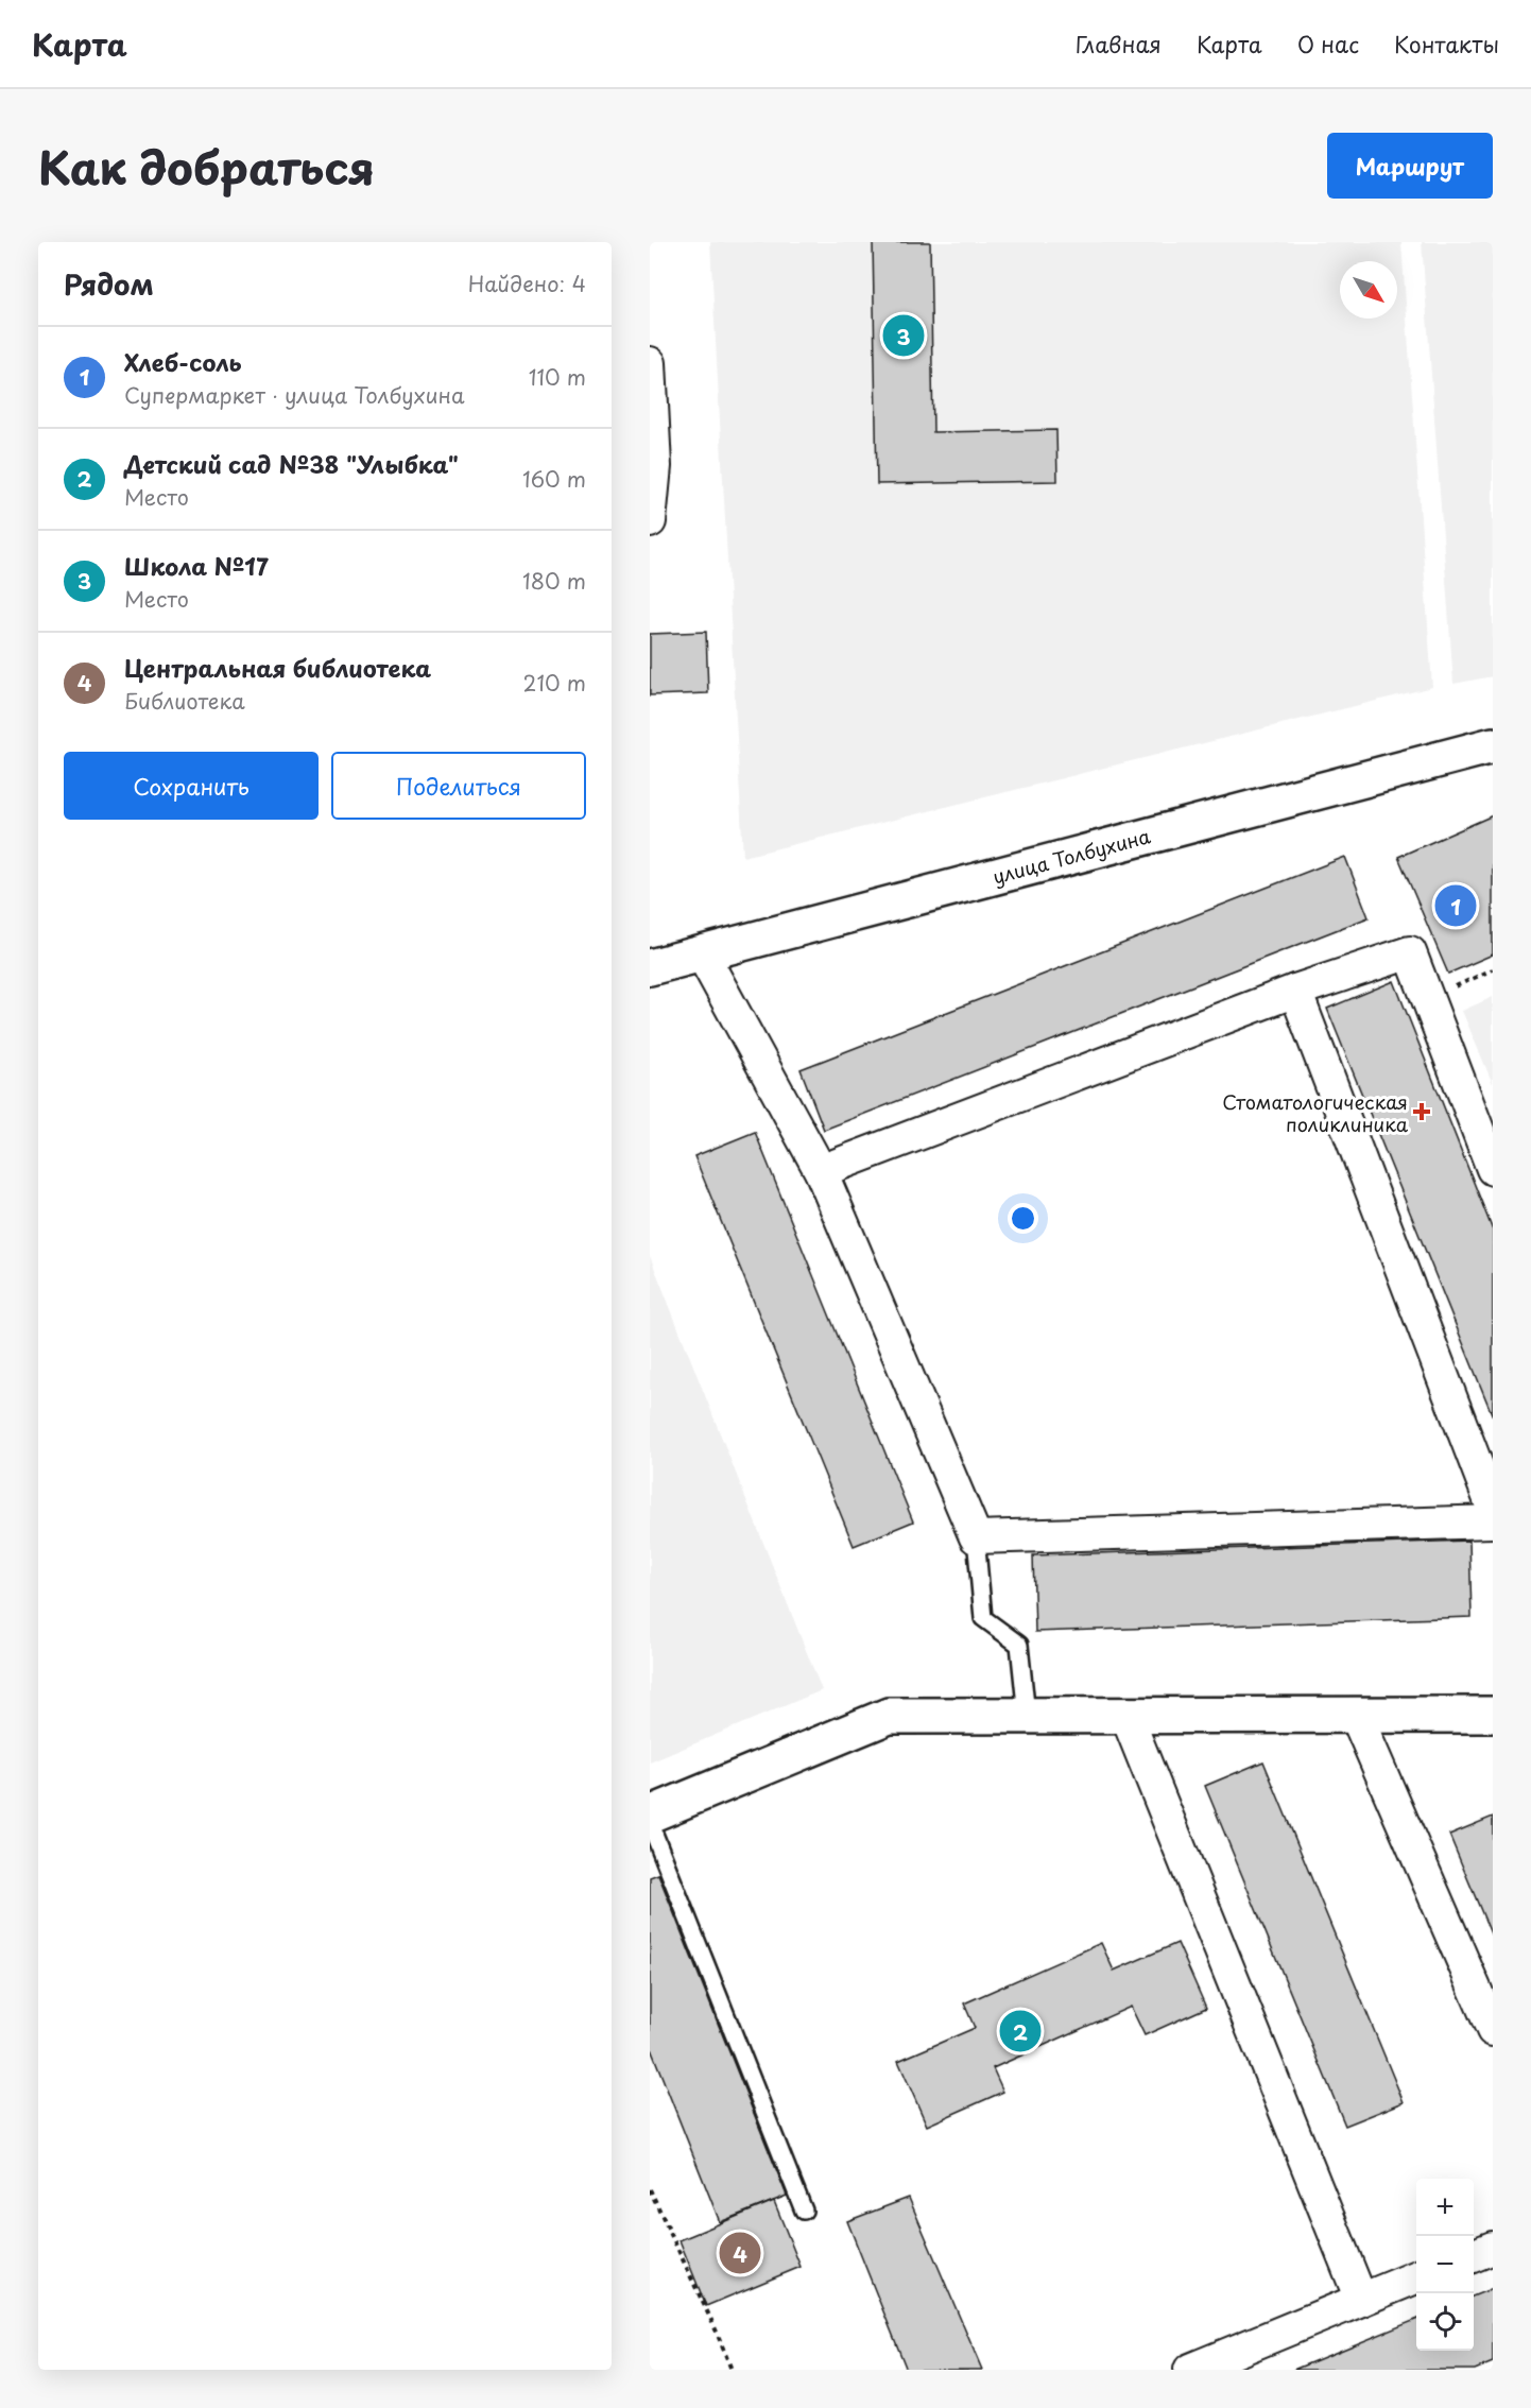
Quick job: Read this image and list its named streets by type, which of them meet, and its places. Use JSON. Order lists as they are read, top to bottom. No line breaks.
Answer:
{"streets":{"street":["улица Толбухина"]},"places":{"health":["Стоматологическая поликлиника"]},"north":"bottom right","page":{"header":"Карта","nav":["Главная","Карта","О нас","Контакты"],"title":"Как добраться","buttons":["Маршрут",["Сохранить","Поделиться"]],"heading":["Рядом","Найдено: 4"],"pins":["3","1","2","4"],"list":[{"mark":"1","name":"Хлеб-соль","note":"Супермаркет · улица Толбухина","value":"110 m"},{"mark":"2","name":"Детский сад №38 \"Улыбка\"","note":"Место","value":"160 m"},{"mark":"3","name":"Школа №17","note":"Место","value":"180 m"},{"mark":"4","name":"Центральная библиотека","note":"Библиотека","value":"210 m"}],"map_buttons":["+","−"]}}
